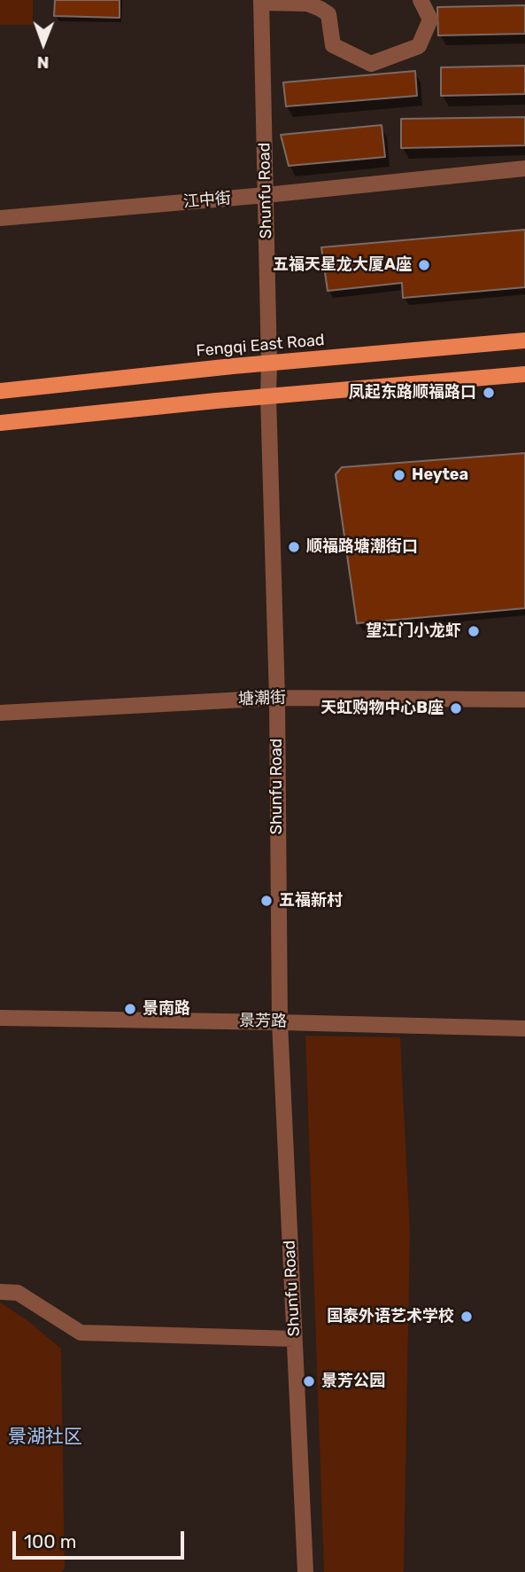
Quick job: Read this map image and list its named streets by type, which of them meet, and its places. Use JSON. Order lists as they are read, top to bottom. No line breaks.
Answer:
{"streets":{"main road":["Fengqi East Road"],"street":["Shunfu Road","江中街","塘潮街","景芳路"]},"crossings":[["Shunfu Road","江中街"],["Shunfu Road","Fengqi East Road"],["Shunfu Road","塘潮街"],["Shunfu Road","景芳路"]],"districts":["景湖社区"],"places":["五福天星龙大厦A座","凤起东路顺福路口","Heytea","顺福路塘潮街口","望江门小龙虾","天虹购物中心B座","五福新村","景南路","国泰外语艺术学校","景芳公园"],"scale_bar":"100 m","north":"bottom"}
